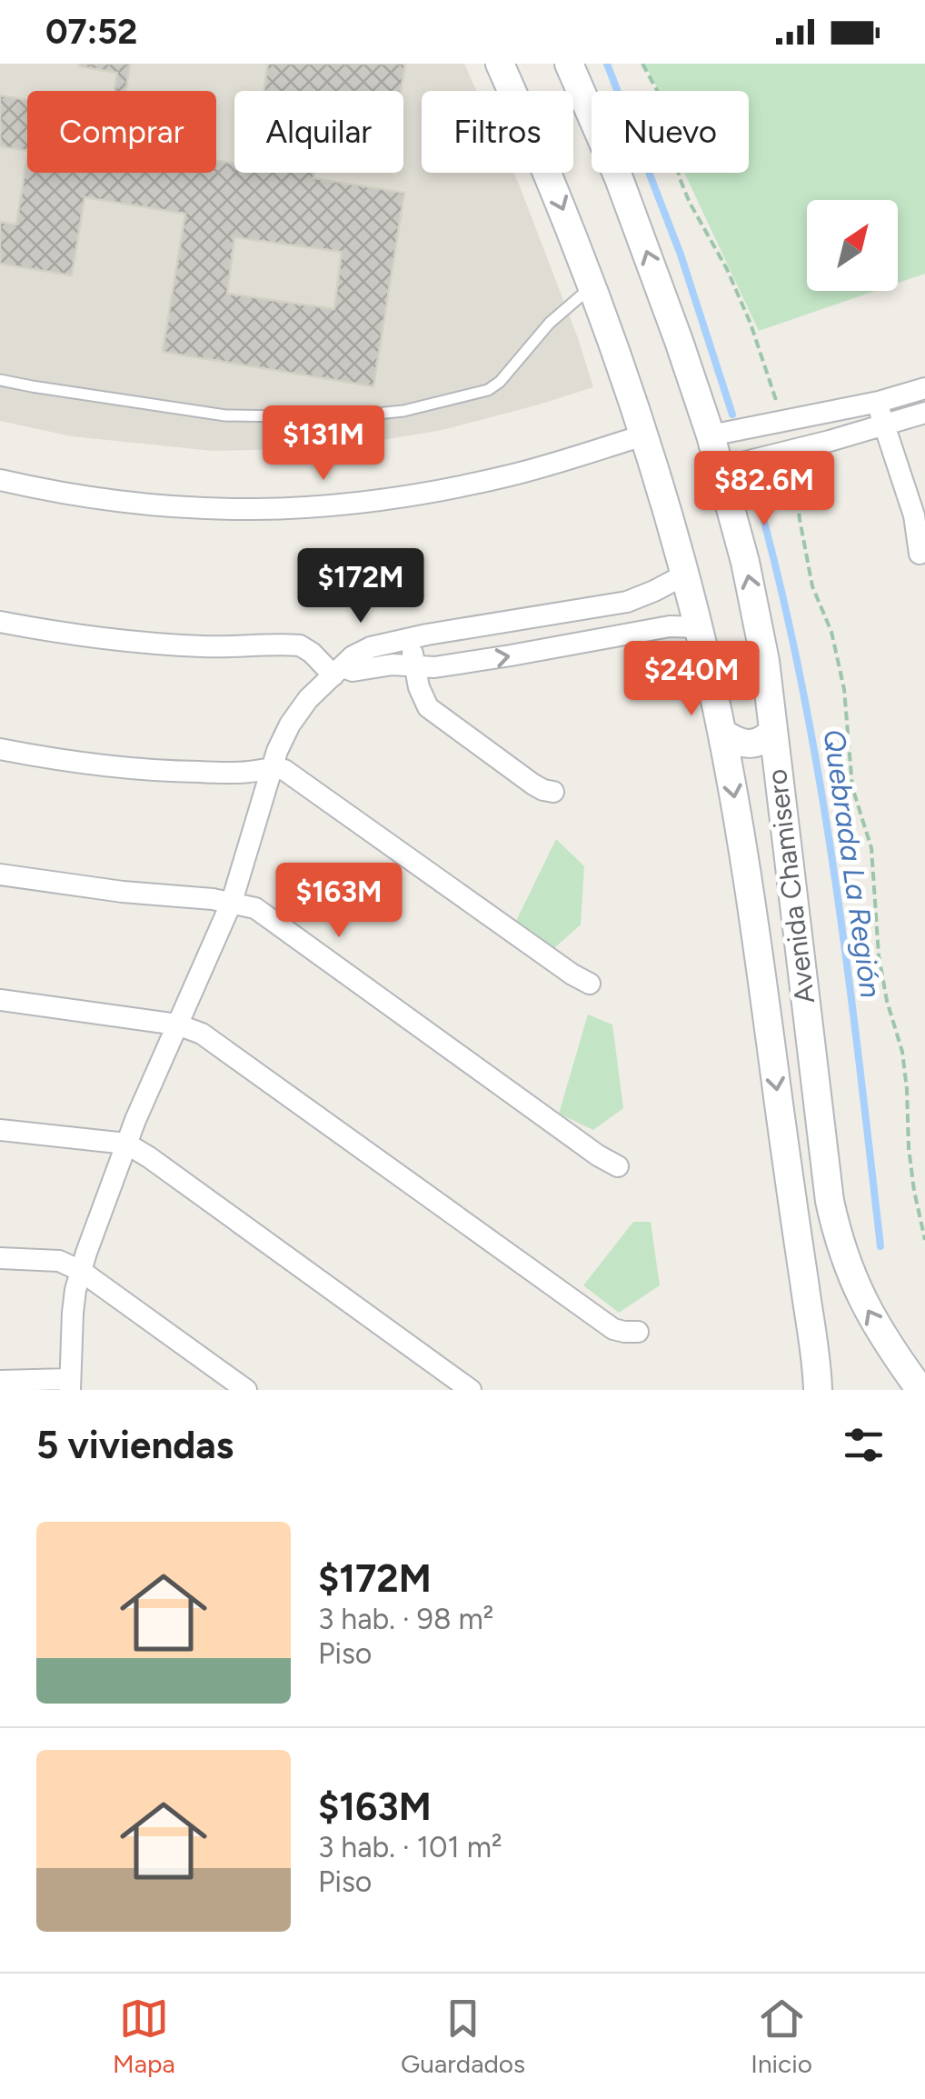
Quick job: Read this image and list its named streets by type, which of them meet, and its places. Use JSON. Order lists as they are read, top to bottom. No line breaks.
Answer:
{"streets":{"street":["Avenida Chamisero"]},"water":["Quebrada La Región"],"north":"top right","page":{"status":"07:52","chip":["Comprar","Alquilar","Filtros","Nuevo"],"price":["$131M","$82.6M","$172M","$240M","$163M"],"heading":"5 viviendas","list":[{"name":"$172M","note":"3 hab. · 98 m² · Piso"},{"name":"$163M","note":"3 hab. · 101 m² · Piso"}],"tabs":["Mapa","Guardados","Inicio"]}}
